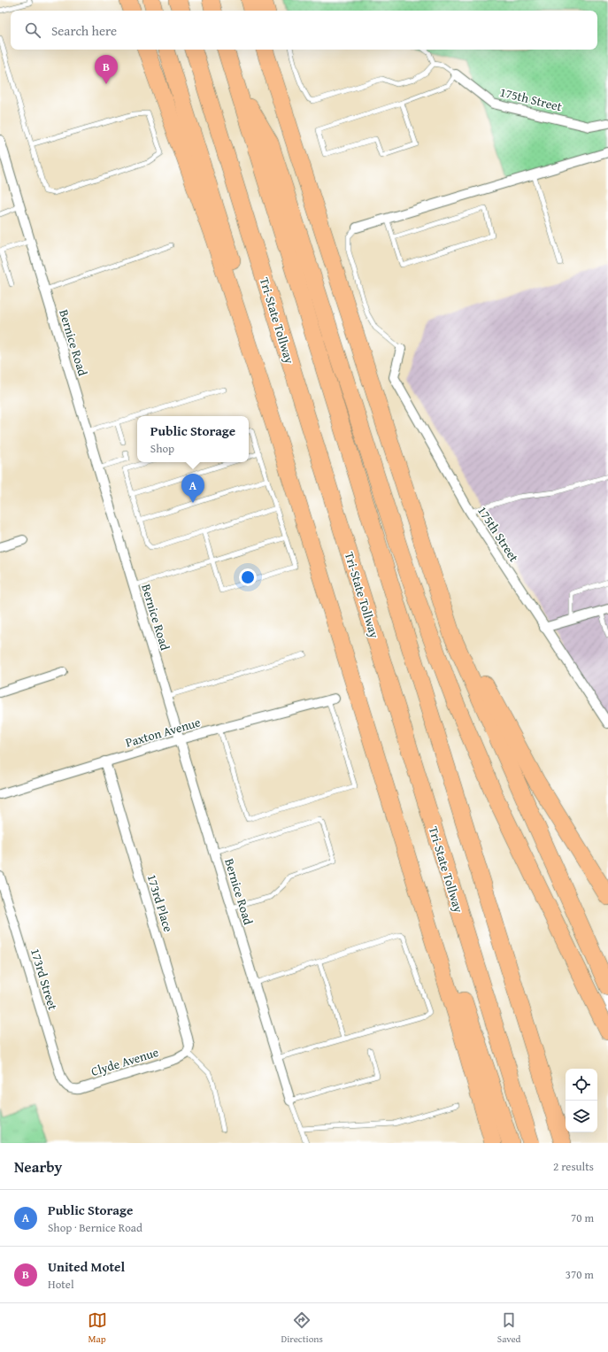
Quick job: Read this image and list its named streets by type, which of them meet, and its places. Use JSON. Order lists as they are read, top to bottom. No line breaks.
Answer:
{"streets":{"highway":["Tri-State Tollway"],"street":["175th Street","Bernice Road","Paxton Avenue","173rd Place","173rd Street","Clyde Avenue"]},"crossings":[["Bernice Road","Paxton Avenue"],["Paxton Avenue","173rd Place"],["173rd Place","Clyde Avenue"],["173rd Street","Clyde Avenue"]],"page":{"search":"Search here","pins":["B","A"],"popup":["Public Storage","Shop"],"heading":["Nearby","2 results"],"list":[{"mark":"A","name":"Public Storage","note":"Shop · Bernice Road","value":"70 m"},{"mark":"B","name":"United Motel","note":"Hotel","value":"370 m"}],"nav":["Map","Directions","Saved"]}}
